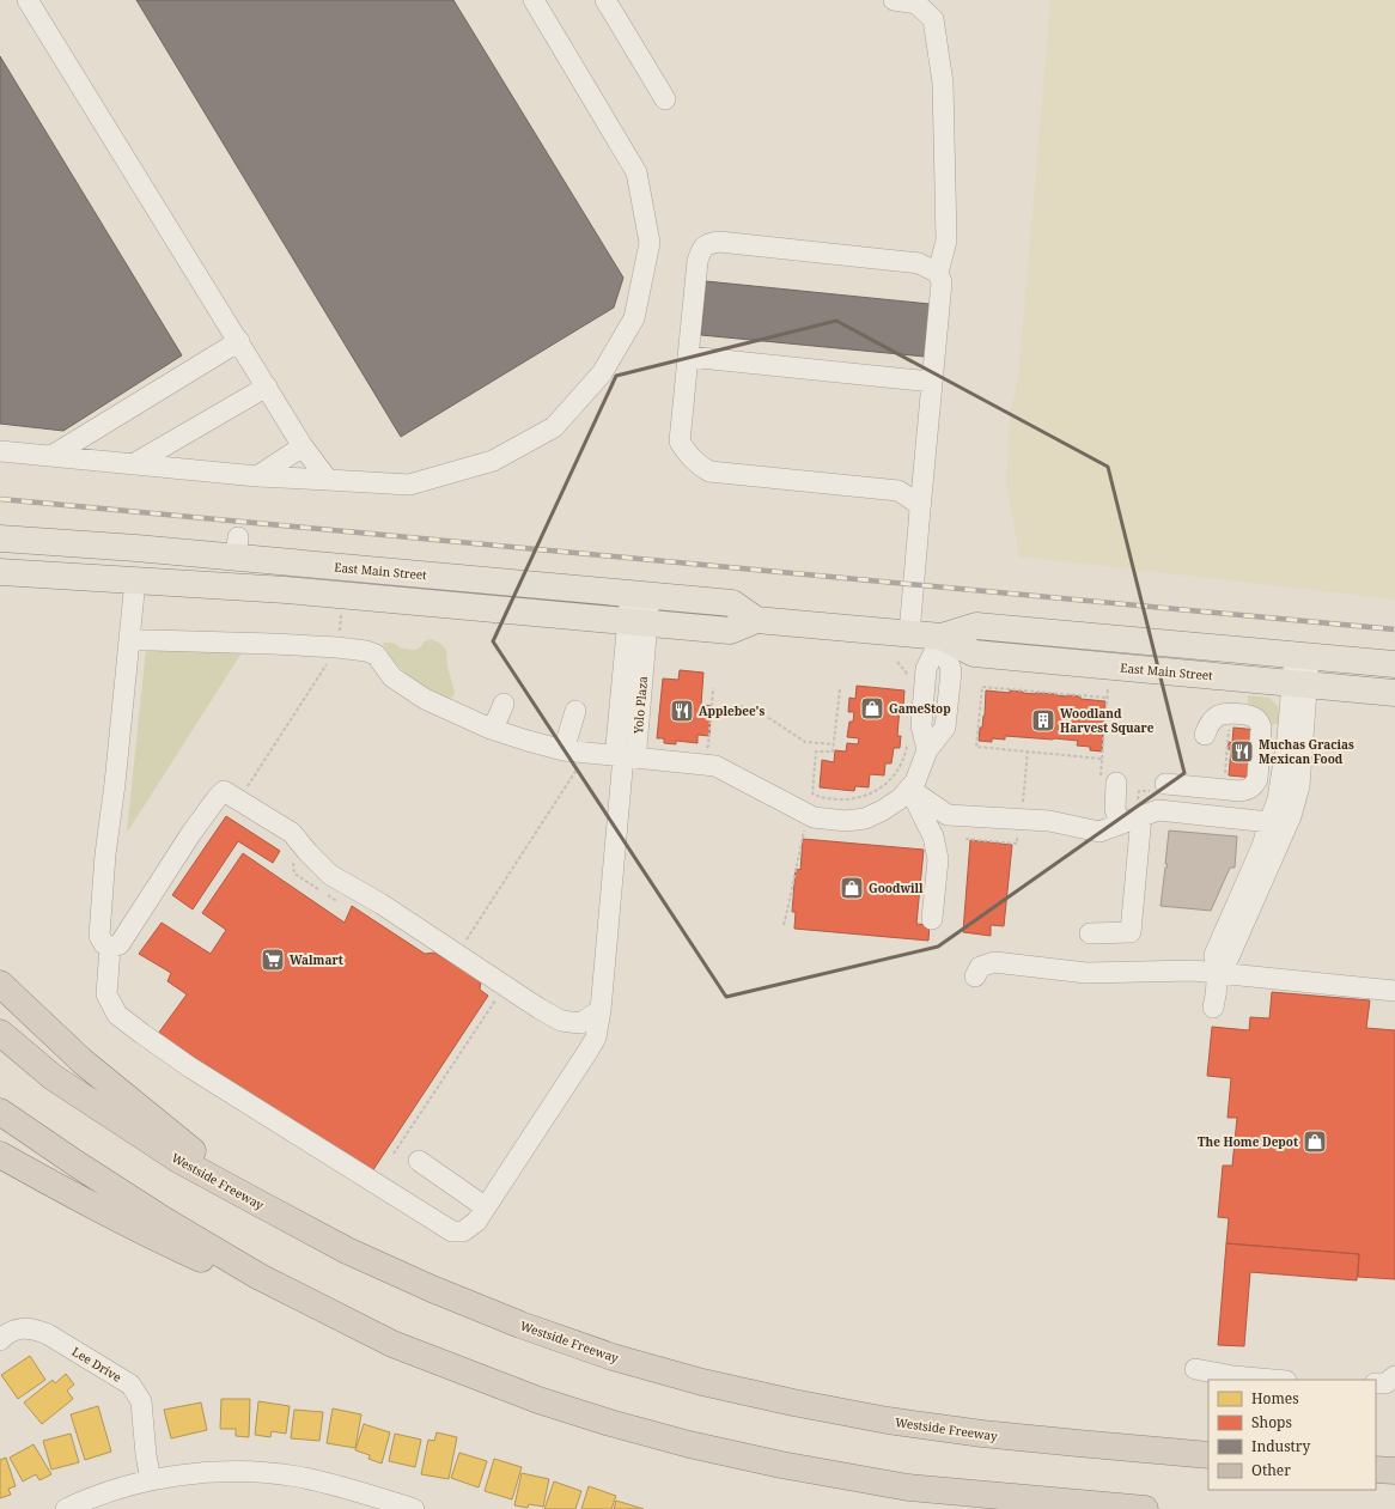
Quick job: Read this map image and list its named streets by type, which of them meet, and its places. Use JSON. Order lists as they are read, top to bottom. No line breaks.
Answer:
{"streets":{"highway":["Westside Freeway"],"main road":["East Main Street"],"street":["Yolo Plaza","Lee Drive"]},"crossings":[["East Main Street","Yolo Plaza"]],"places":{"shop":["GameStop","Goodwill","The Home Depot"],"restaurant":["Applebee's","Muchas Gracias Mexican Food"],"building":["Woodland Harvest Square"],"supermarket":["Walmart"]},"legend":["Homes","Shops","Industry","Other"]}
